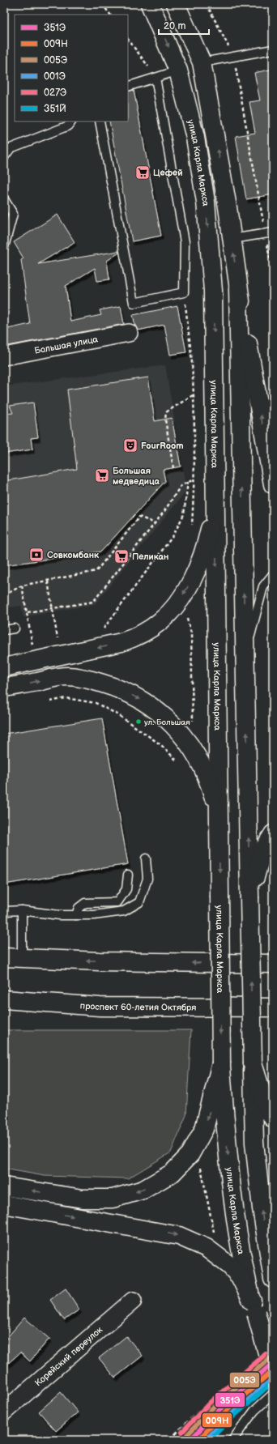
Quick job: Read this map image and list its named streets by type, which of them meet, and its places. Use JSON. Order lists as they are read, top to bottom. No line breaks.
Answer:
{"streets":{"main road":["улица Карла Маркса","проспект 60-летия Октября"],"street":["Большая улица","Корейский переулок"]},"places":{"supermarket":["Цефей","Большая медведица","Пеликан"],"theatre":["FourRoom"],"bank":["Совкомбанк"],"other":["ул. Большая"]},"lines":["transit line 027Э","transit line 005Э","transit line 351Э","transit line 009Н","transit line 001Э","transit line 351Й"],"legend":["351Э","009Н","005Э","001Э","027Э","351Й"],"scale_bar":"20 m"}
